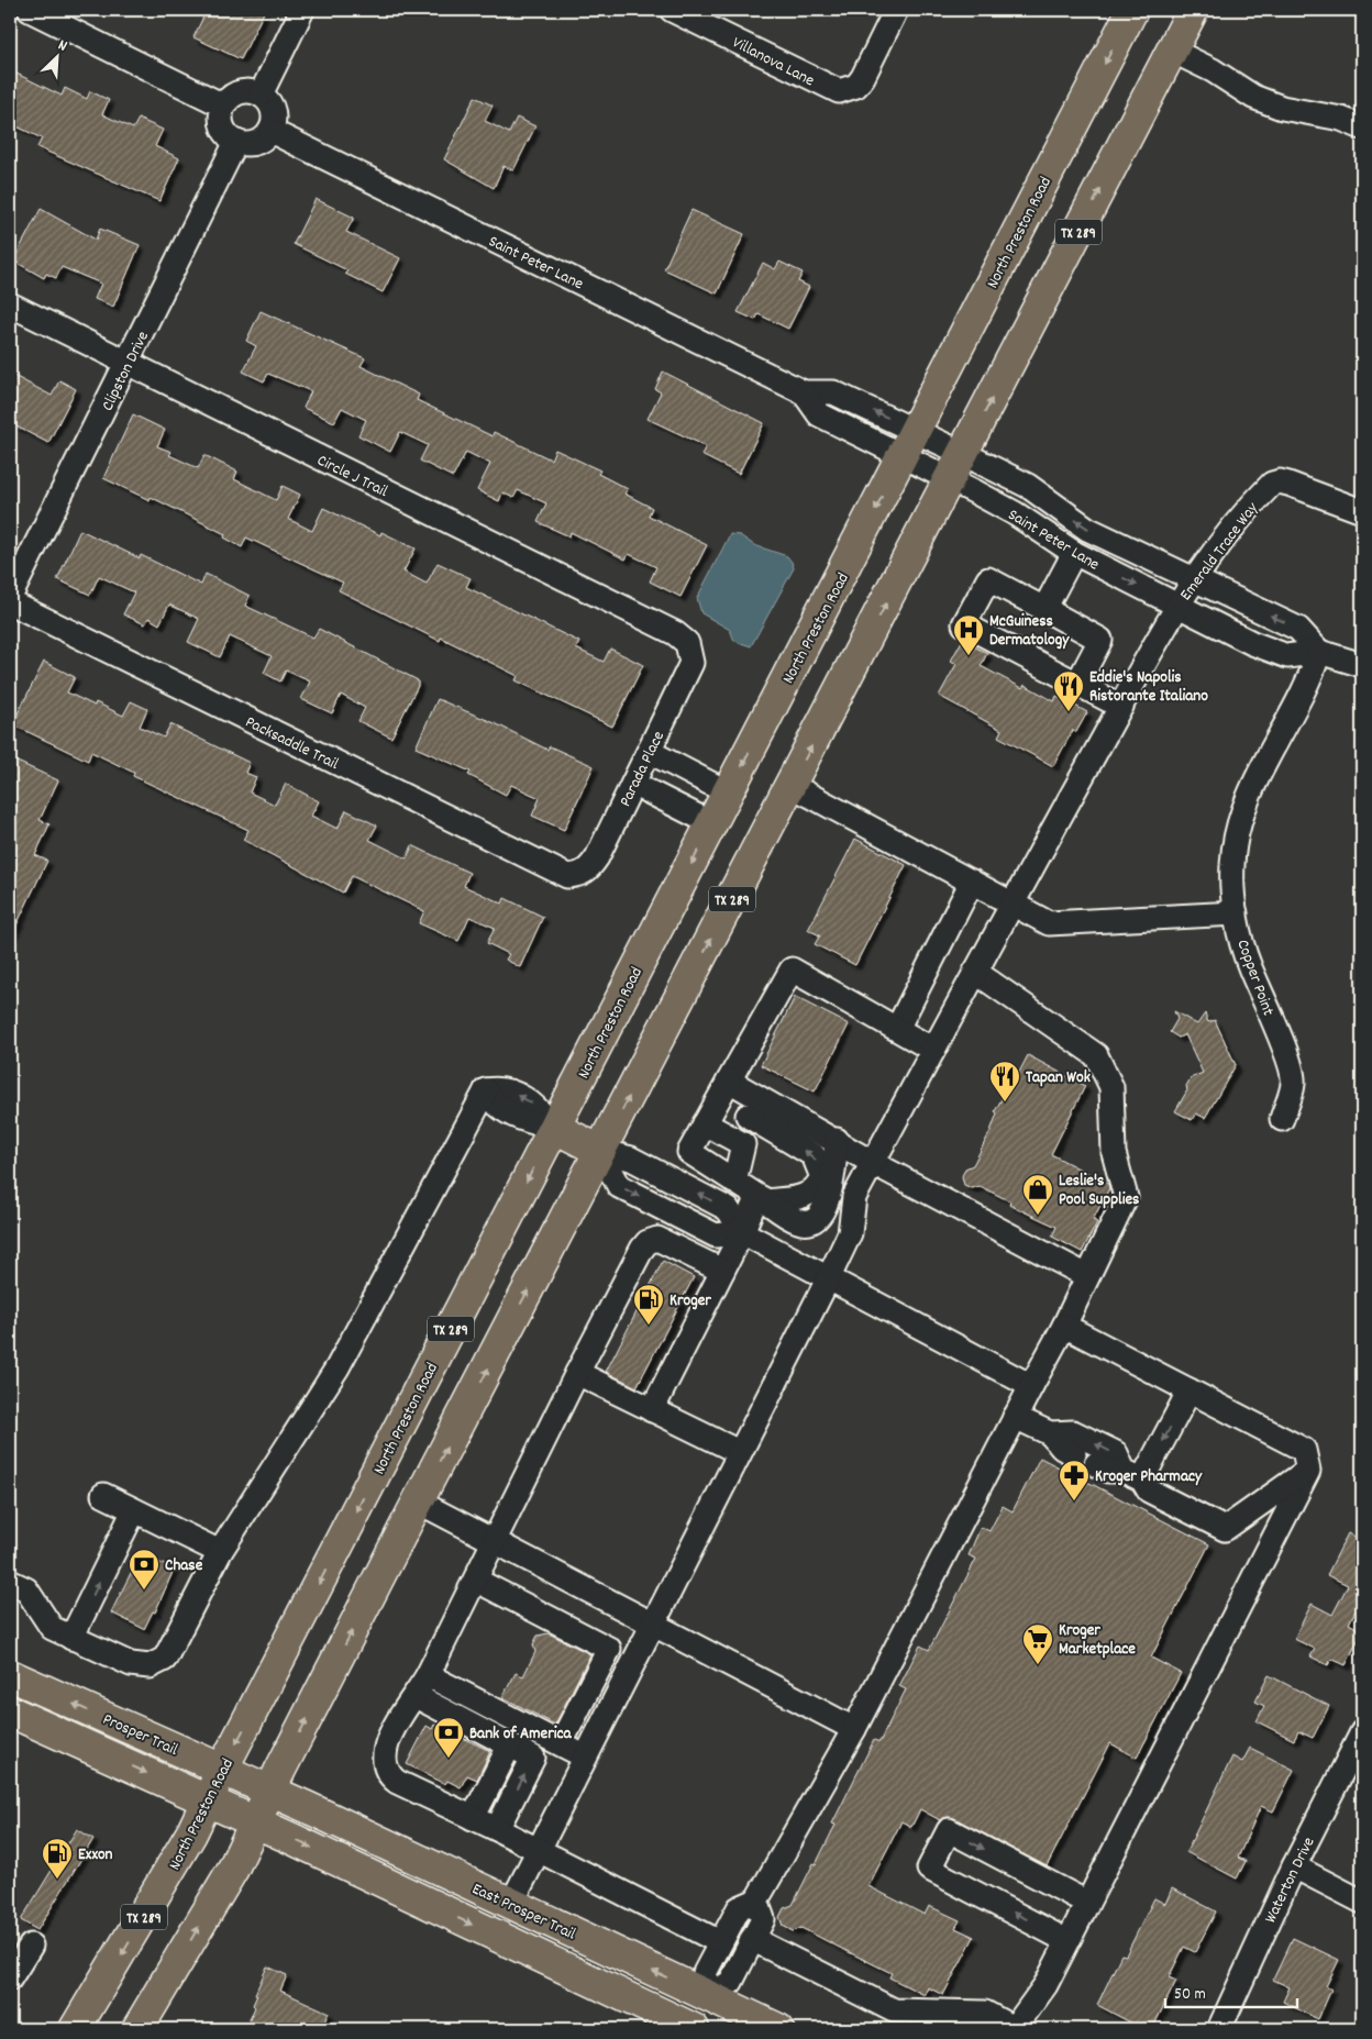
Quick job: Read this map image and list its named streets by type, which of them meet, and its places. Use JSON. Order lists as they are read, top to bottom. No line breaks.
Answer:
{"streets":{"main road":["North Preston Road","TX 289","Prosper Trail","East Prosper Trail"],"street":["Villanova Lane","Saint Peter Lane","Clipston Drive","Circle J Trail","Emerald Trace Way","Packsaddle Trail","Parada Place","Copper Point","Waterton Drive"]},"crossings":[["North Preston Road","Saint Peter Lane"],["North Preston Road","Prosper Trail"],["TX 289","Saint Peter Lane"],["TX 289","Prosper Trail"],["TX 289","East Prosper Trail"],["Saint Peter Lane","Clipston Drive"],["Saint Peter Lane","Emerald Trace Way"],["Saint Peter Lane","Copper Point"],["Clipston Drive","Circle J Trail"],["Circle J Trail","Parada Place"],["Emerald Trace Way","East Prosper Trail"],["Packsaddle Trail","Parada Place"],["Prosper Trail","East Prosper Trail"]],"places":{"hospital":["McGuiness Dermatology"],"restaurant":["Eddie's Napolis Ristorante Italiano","Tapan Wok"],"shop":["Leslie's Pool Supplies"],"fuel station":["Kroger","Exxon"],"pharmacy":["Kroger Pharmacy"],"bank":["Chase","Bank of America"],"supermarket":["Kroger Marketplace"]},"scale_bar":"50 m","north":"top right"}
